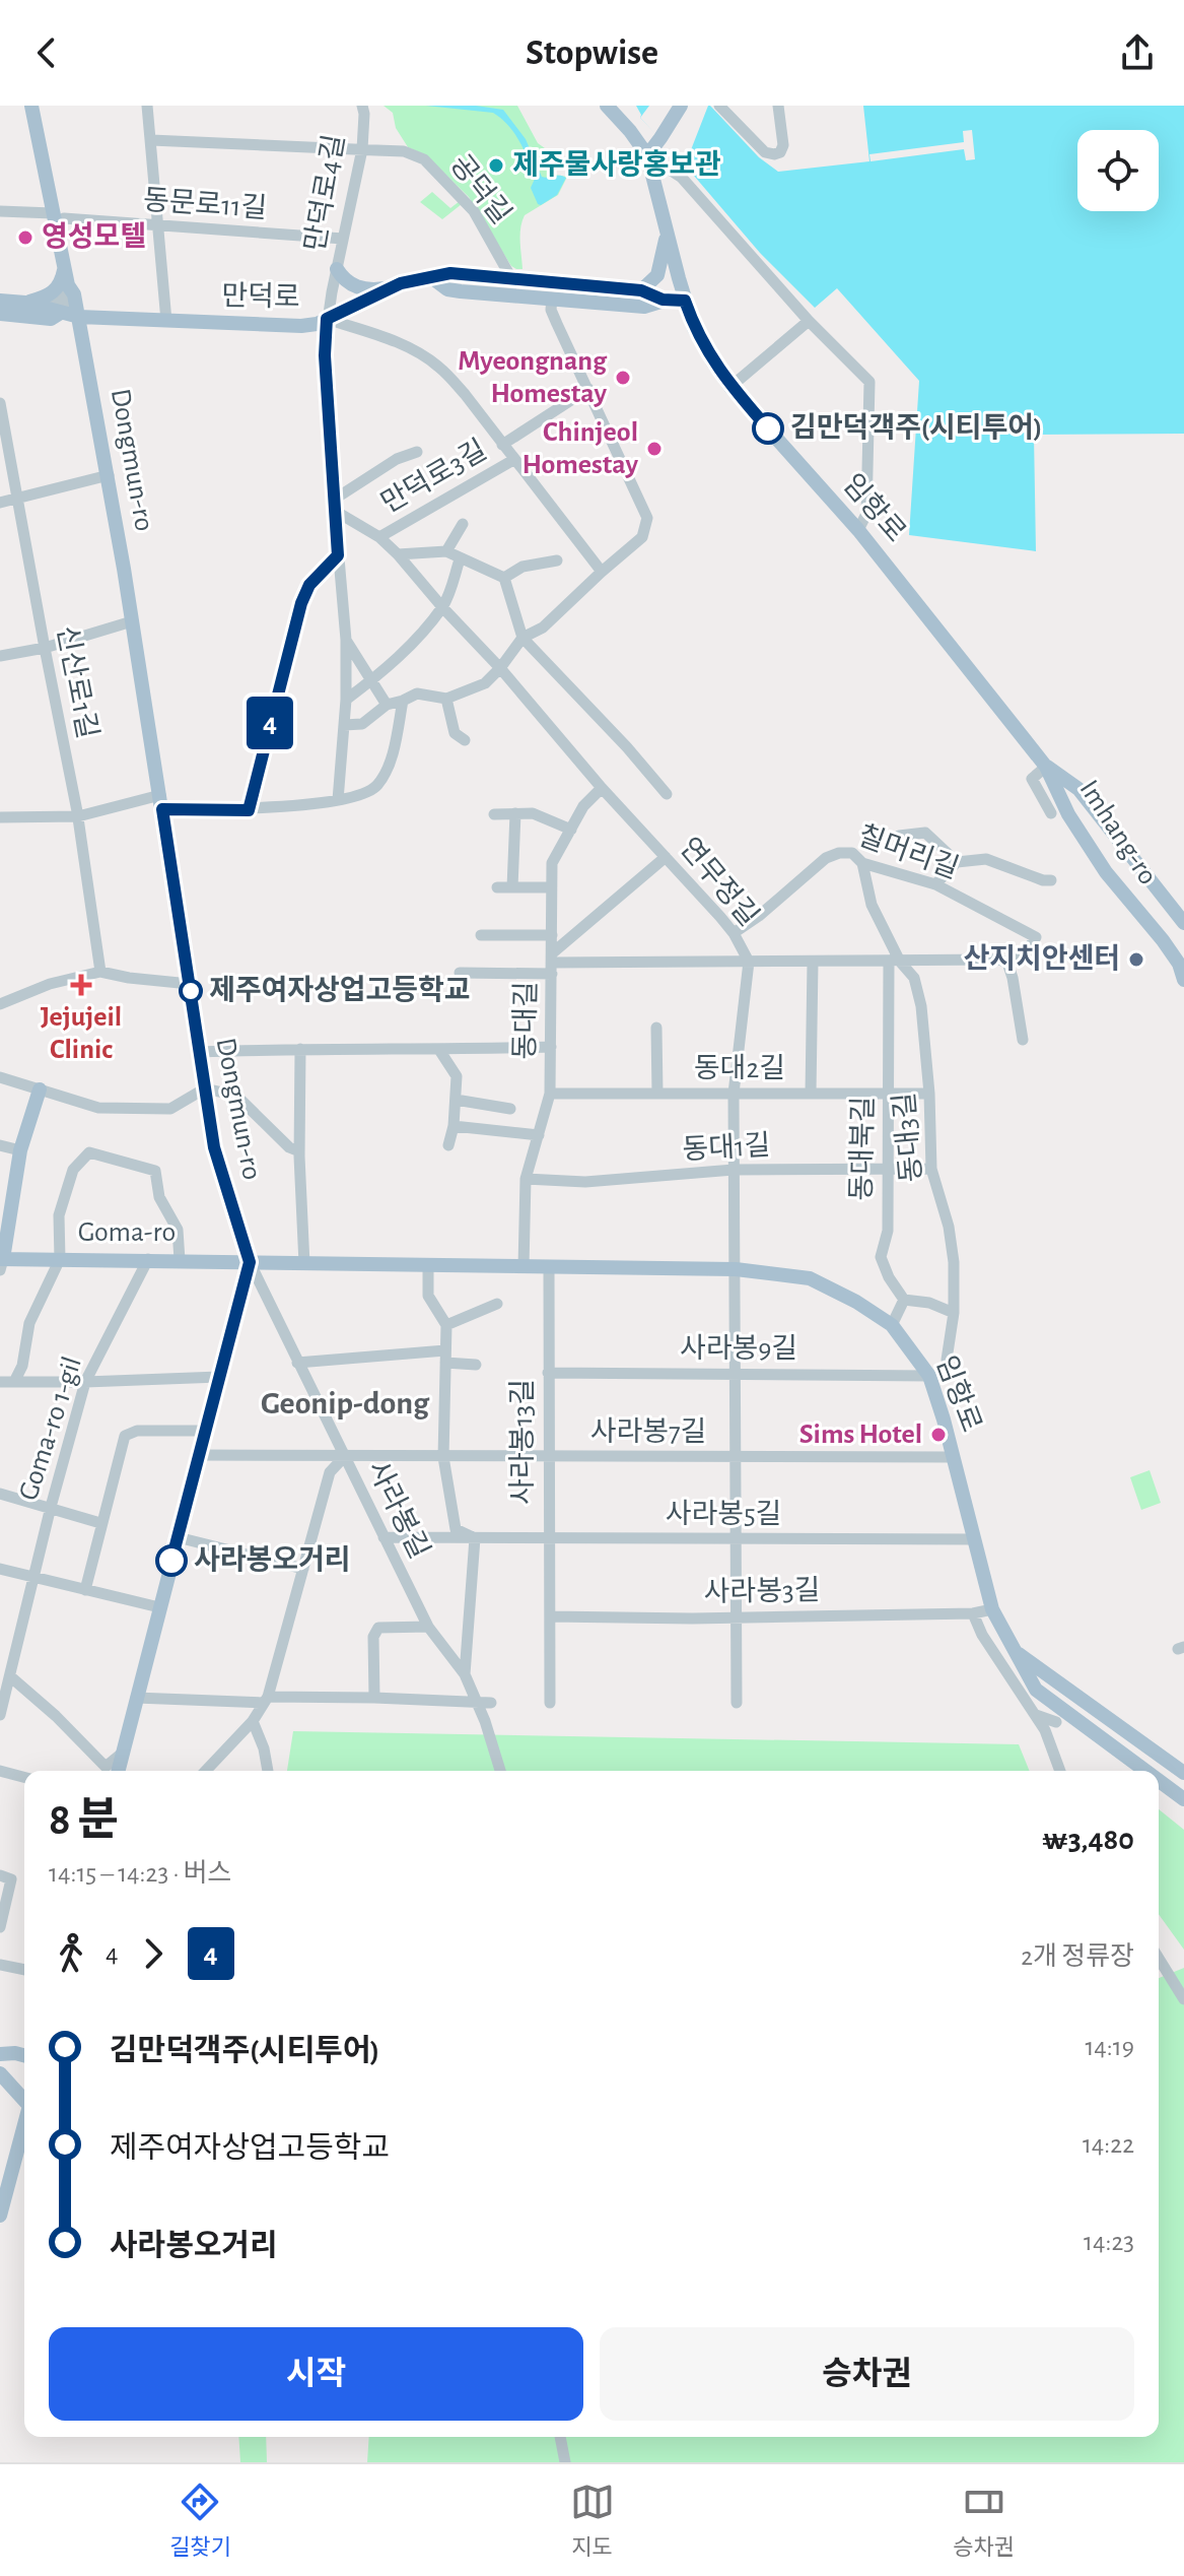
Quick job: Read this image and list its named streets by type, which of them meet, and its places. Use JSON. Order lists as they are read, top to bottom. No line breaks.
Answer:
{"streets":{"main road":["만덕로","Dongmun-ro","임항로","Imhang-ro","Goma-ro"],"street":["공덕길","만덕로4길","동문로11길","만덕로3길","신산로1길","칠머리길","연무정길","동대길","동대2길","동대3길","동대1길","동대북길","사라봉9길","Goma-ro 1-gil","사라봉7길","사라봉13길","사라봉길","사라봉5길","사라봉3길"]},"crossings":[["공덕길","만덕로4길"],["공덕길","만덕로"],["만덕로4길","동문로11길"],["만덕로4길","만덕로"],["만덕로4길","만덕로3길"],["동문로11길","Dongmun-ro"],["만덕로","Dongmun-ro"],["만덕로","만덕로3길"],["만덕로","임항로"],["Dongmun-ro","임항로"],["Dongmun-ro","Goma-ro"],["Dongmun-ro","사라봉길"],["만덕로3길","연무정길"],["임항로","Imhang-ro"],["임항로","연무정길"],["임항로","동대길"],["임항로","Goma-ro"],["임항로","사라봉9길"],["임항로","사라봉7길"],["임항로","사라봉13길"],["임항로","사라봉길"],["임항로","사라봉5길"],["임항로","사라봉3길"],["칠머리길","연무정길"],["칠머리길","동대3길"],["연무정길","동대길"],["연무정길","동대2길"],["연무정길","동대1길"],["연무정길","사라봉9길"],["연무정길","사라봉7길"],["연무정길","사라봉5길"],["연무정길","사라봉3길"],["동대길","동대2길"],["동대길","동대1길"],["동대2길","동대3길"],["동대2길","동대북길"],["동대3길","동대1길"],["동대3길","동대북길"],["동대1길","동대북길"],["Goma-ro","Goma-ro 1-gil"],["Goma-ro","사라봉길"],["사라봉9길","사라봉13길"],["사라봉7길","사라봉13길"],["사라봉7길","사라봉길"],["사라봉13길","사라봉5길"],["사라봉13길","사라봉3길"],["사라봉길","사라봉5길"]],"districts":["Geonip-dong"],"places":{"other":["제주물사랑홍보관","영성모텔","Myeongnang Homestay","김만덕객주(시티투어)","Chinjeol Homestay","산지치안센터","제주여자상업고등학교","Sims Hotel","사라봉오거리"],"health":["Jejujeil Clinic"]},"lines":["bus line 4"],"page":{"header":"Stopwise","on_map":"4","heading":["8 분","14:15 – 14:23 · 버스","₩3,480"],"legs":["4","4","2개 정류장"],"list":[{"name":"김만덕객주(시티투어)","value":"14:19"},{"name":"제주여자상업고등학교","value":"14:22"},{"name":"사라봉오거리","value":"14:23"}],"buttons":["시작","승차권"],"tabs":["길찾기","지도","승차권"]}}
